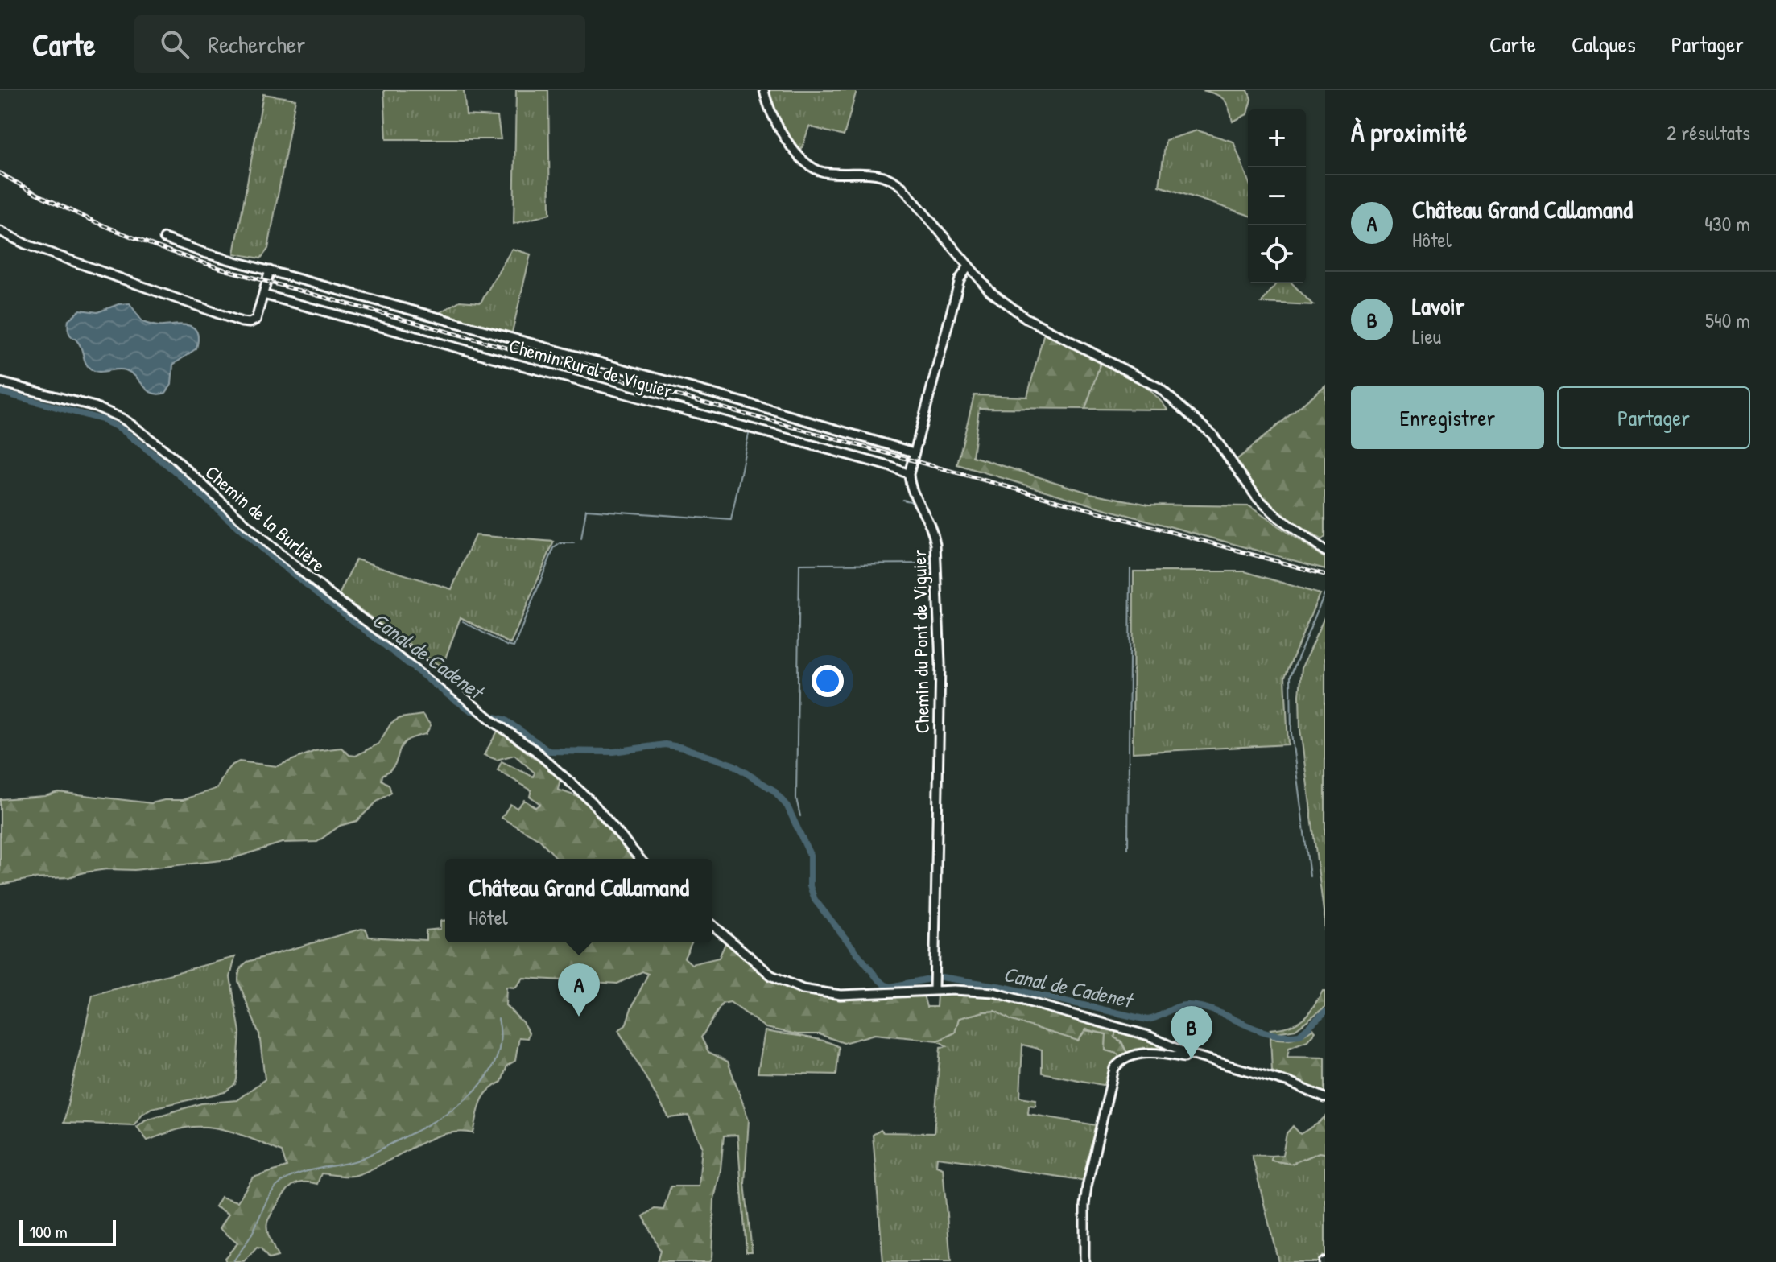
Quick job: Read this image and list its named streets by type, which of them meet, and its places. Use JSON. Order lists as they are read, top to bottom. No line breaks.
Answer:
{"streets":{"street":["Chemin Rural de Viguier","Chemin de la Burlière","Chemin du Pont de Viguier"]},"crossings":[["Chemin Rural de Viguier","Chemin du Pont de Viguier"]],"water":["Canal de Cadenet"],"scale_bar":"100 m","page":{"header":"Carte","search":"Rechercher","nav":["Carte","Calques","Partager"],"heading":["À proximité","2 résultats"],"map_buttons":["+","−"],"list":[{"mark":"A","name":"Château Grand Callamand","note":"Hôtel","value":"430 m"},{"mark":"B","name":"Lavoir","note":"Lieu","value":"540 m"}],"buttons":["Enregistrer","Partager"],"popup":["Château Grand Callamand","Hôtel"],"pins":["A","B"],"scale":"100 m"}}
